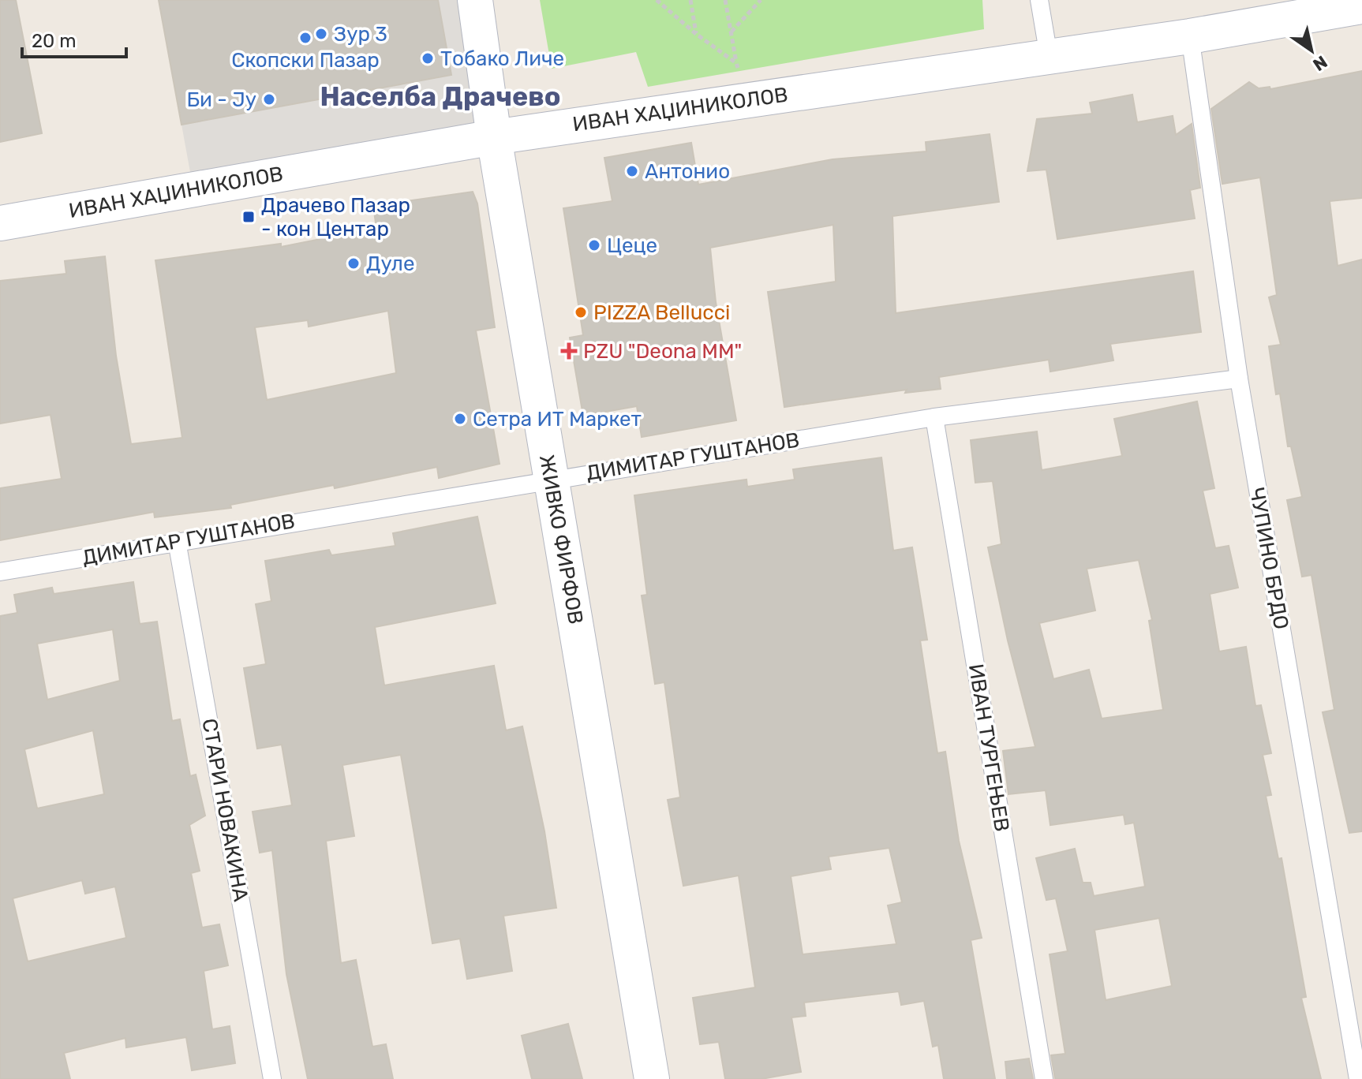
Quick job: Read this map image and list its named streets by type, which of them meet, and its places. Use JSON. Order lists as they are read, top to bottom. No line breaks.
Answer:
{"streets":{"street":["ИВАН ХАЏИНИКОЛОВ","ЖИВКО ФИРФОВ"],"lane":["ДИМИТАР ГУШТАНОВ","ЧУПИНО БРДО","ИВАН ТУРГЕЊЕВ","СТАРИ НОВАКИНА"]},"crossings":[["ИВАН ХАЏИНИКОЛОВ","ЖИВКО ФИРФОВ"],["ИВАН ХАЏИНИКОЛОВ","ЧУПИНО БРДО"],["ДИМИТАР ГУШТАНОВ","ЖИВКО ФИРФОВ"],["ДИМИТАР ГУШТАНОВ","ЧУПИНО БРДО"],["ДИМИТАР ГУШТАНОВ","ИВАН ТУРГЕЊЕВ"],["ДИМИТАР ГУШТАНОВ","СТАРИ НОВАКИНА"]],"districts":["Населба Драчево"],"places":{"other":["Зур 3","Скопски Пазар","Тобако Личе","Би - Ју","Антонио","Цеце","Дуле","PIZZA Bellucci","Сетра ИТ Маркет"],"transit":["Драчево Пазар - кон Центар"],"health":["PZU \"Deona MM\""]},"scale_bar":"20 m","north":"bottom right"}
